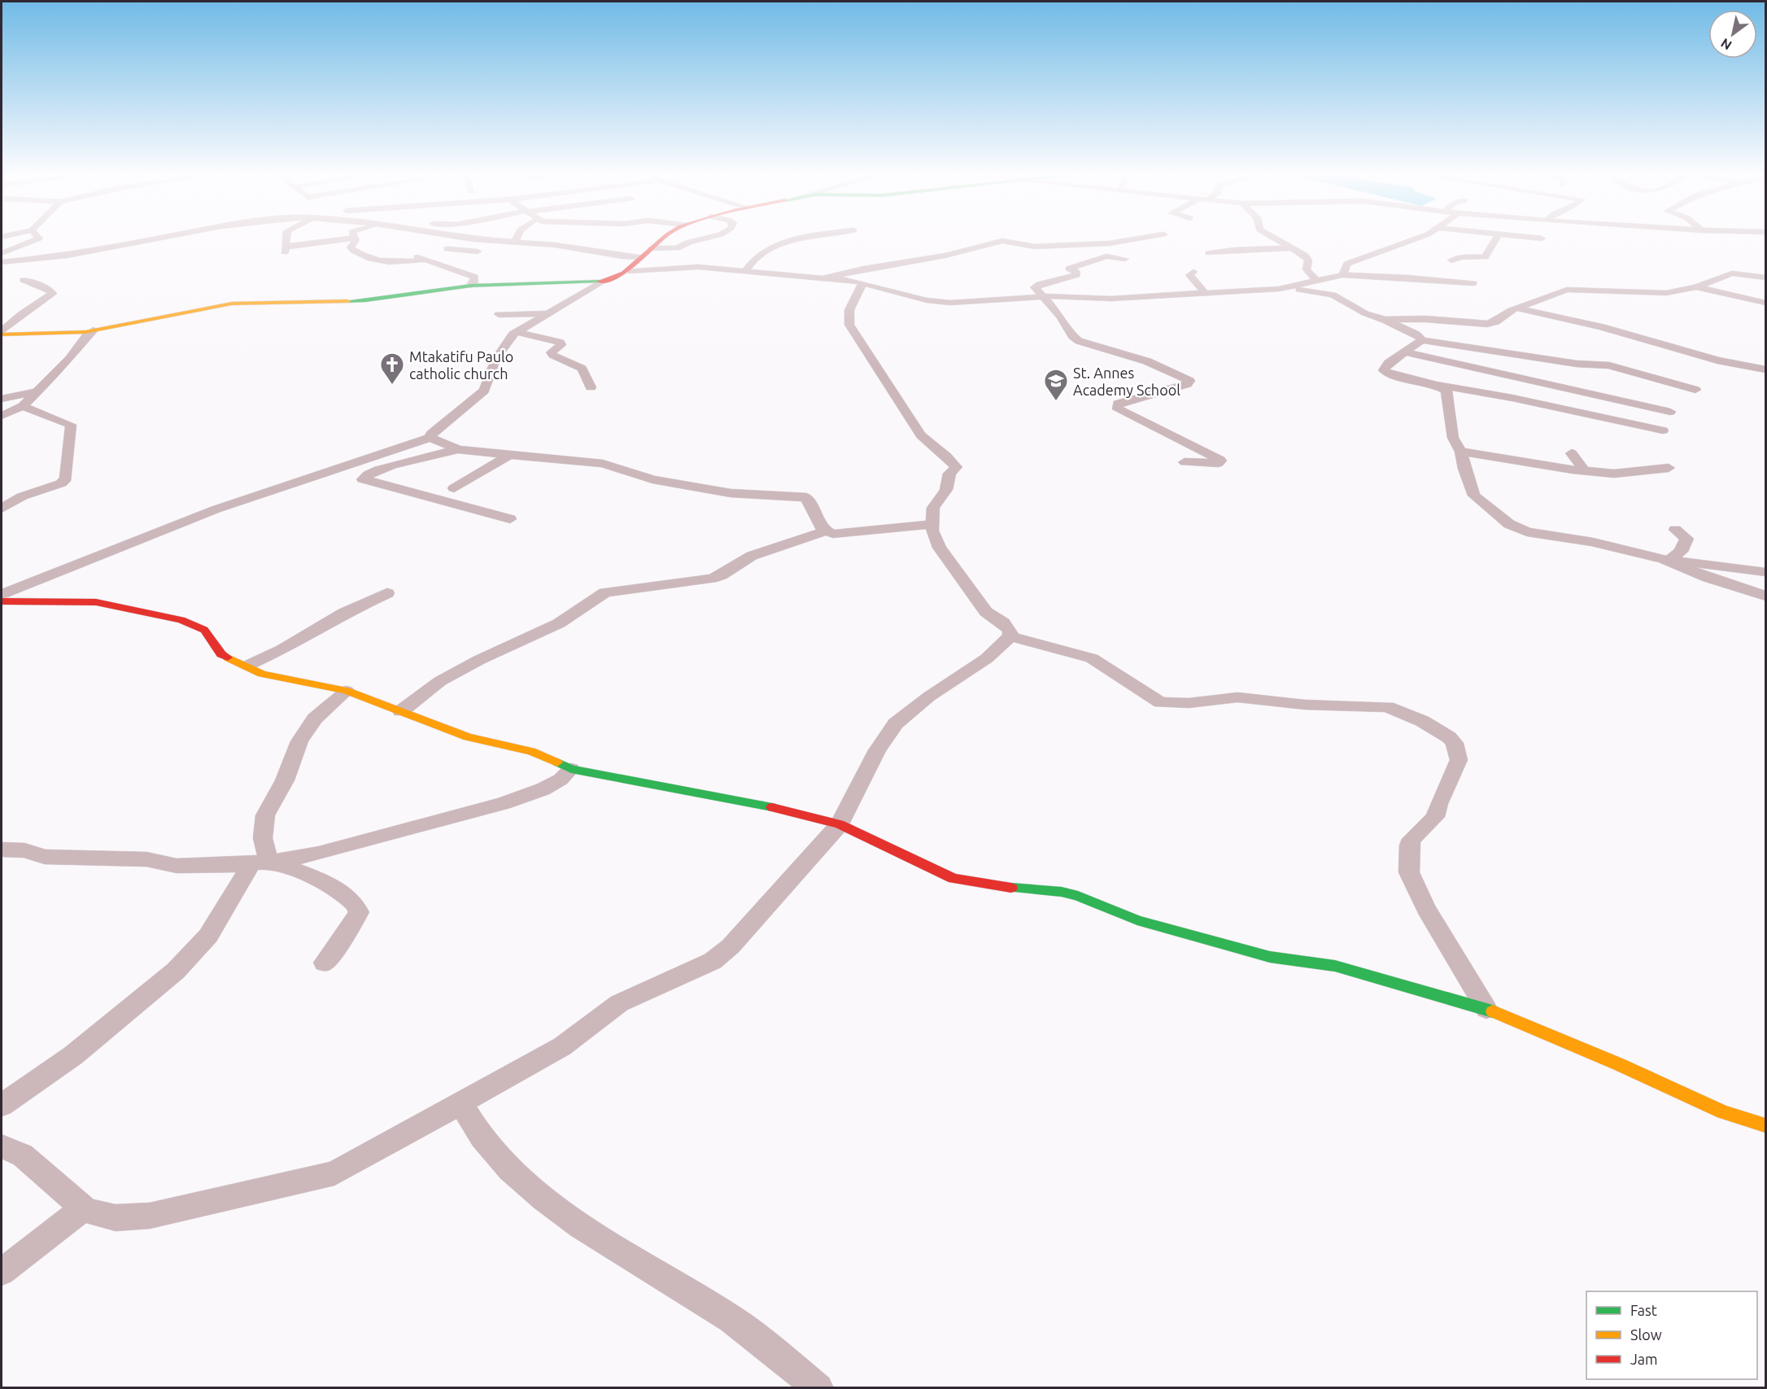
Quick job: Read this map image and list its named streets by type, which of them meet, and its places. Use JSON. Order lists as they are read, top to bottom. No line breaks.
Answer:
{"places":{"church":["Mtakatifu Paulo catholic church"],"school or university":["St. Annes Academy School"]},"legend":["Fast","Slow","Jam"],"north":"bottom left"}
